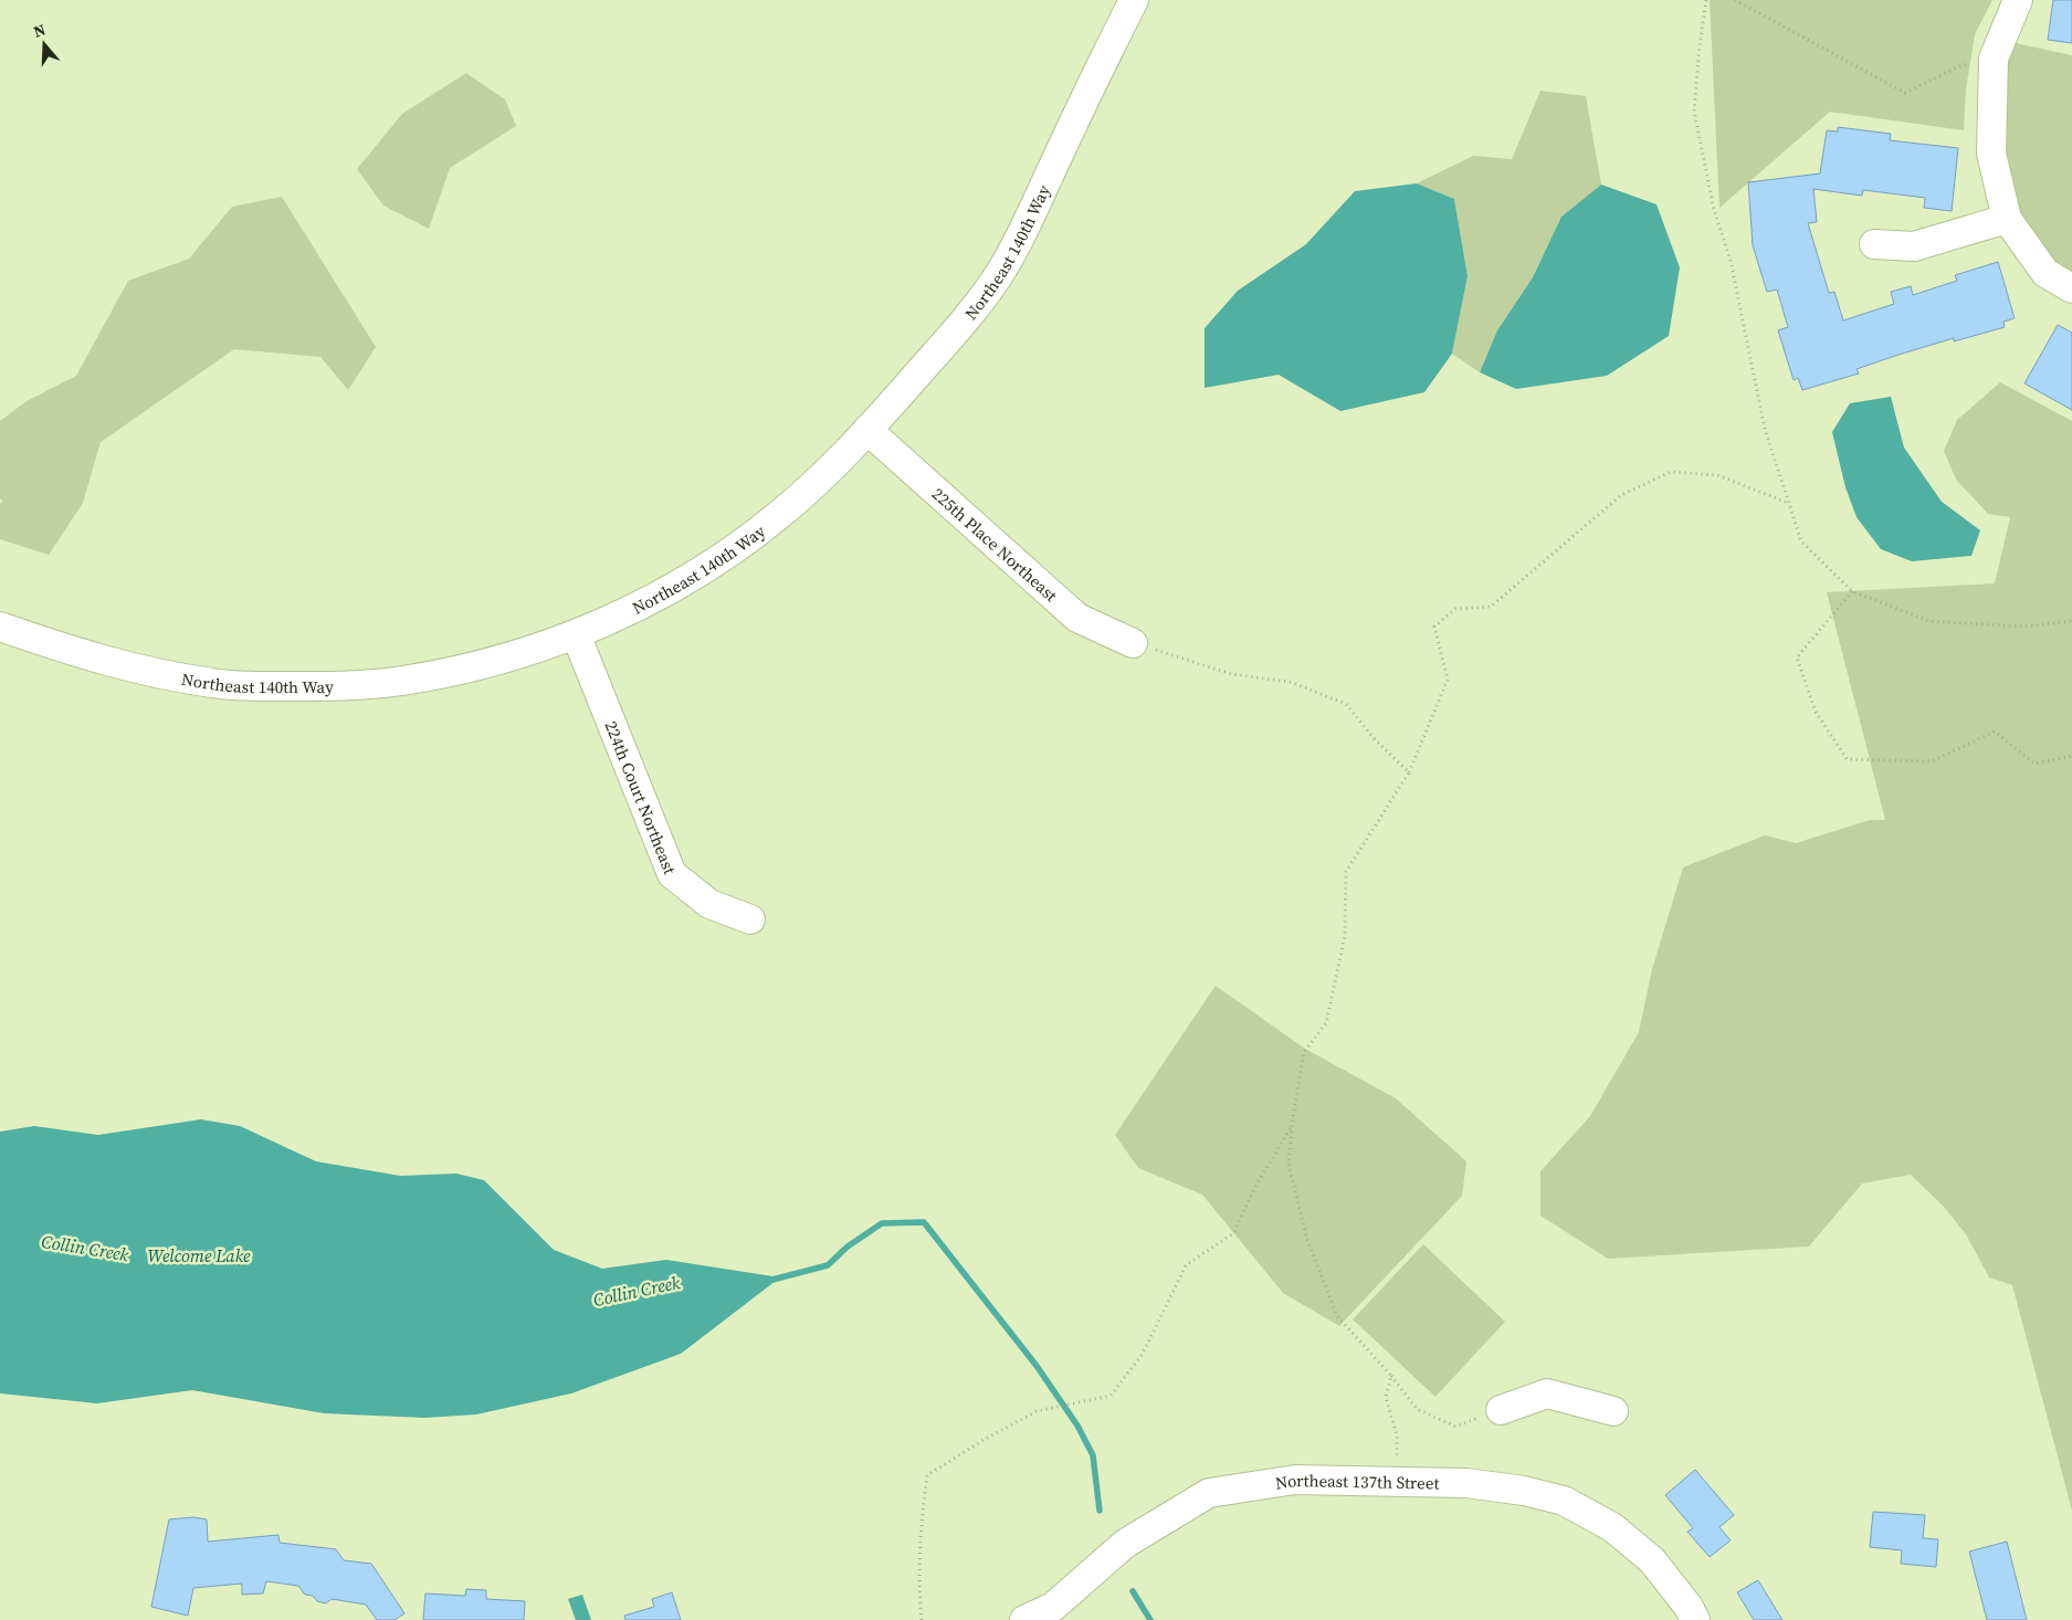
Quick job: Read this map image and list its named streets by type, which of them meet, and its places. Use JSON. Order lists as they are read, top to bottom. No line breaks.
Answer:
{"streets":{"street":["Northeast 140th Way","225th Place Northeast","224th Court Northeast","Northeast 137th Street"]},"crossings":[["Northeast 140th Way","225th Place Northeast"],["Northeast 140th Way","224th Court Northeast"]],"water":["Collin Creek","Welcome Lake"],"north":"top"}
